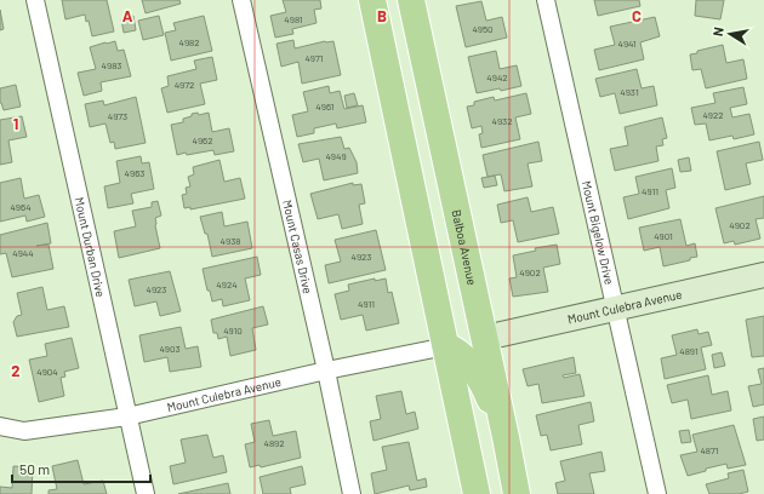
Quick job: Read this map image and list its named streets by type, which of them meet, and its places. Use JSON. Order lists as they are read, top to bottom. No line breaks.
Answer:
{"streets":{"main road":["Balboa Avenue"],"street":["Mount Bigelow Drive","Mount Durban Drive","Mount Casas Drive","Mount Culebra Avenue"]},"crossings":[["Mount Bigelow Drive","Mount Culebra Avenue"],["Mount Durban Drive","Mount Culebra Avenue"],["Mount Casas Drive","Mount Culebra Avenue"],["Balboa Avenue","Mount Culebra Avenue"]],"house_numbers":["4981","4950","4982","4941","4971","4983","4942","4972","4931","4961","4922","4973","4932","4962","4949","4963","4911","4964","4902","4901","4938","4944","4923","4902","4924","4923","4911","4910","4903","4891","4904","4892","4871"],"scale_bar":"50 m","north":"left","grid":{"columns":["A","B","C"],"rows":["1","2"]}}
